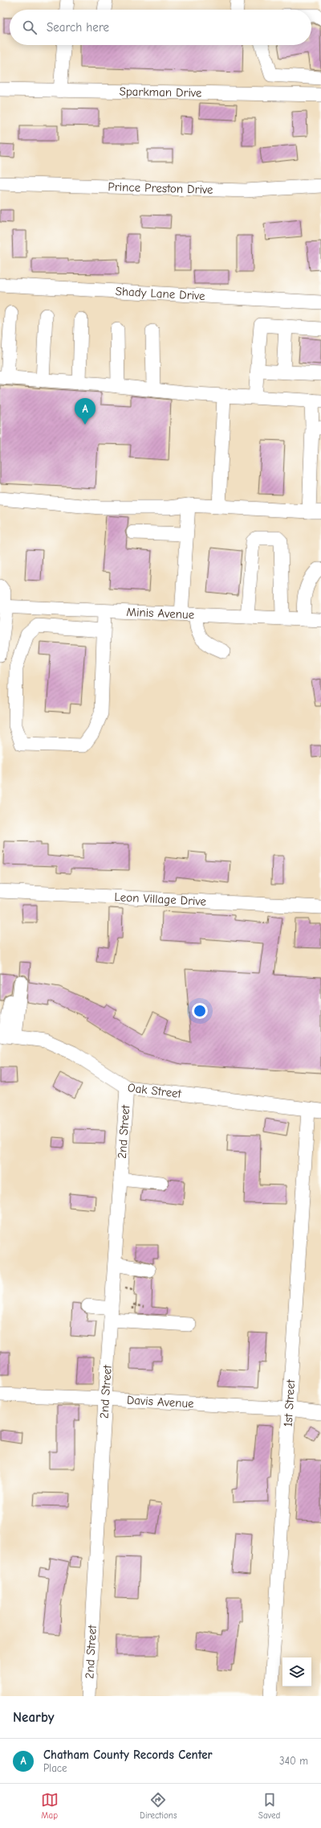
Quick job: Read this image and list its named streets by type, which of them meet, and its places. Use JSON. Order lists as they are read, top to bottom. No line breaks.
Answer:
{"streets":{"street":["Sparkman Drive","Prince Preston Drive","Shady Lane Drive","Minis Avenue","Leon Village Drive","Oak Street","2nd Street","Davis Avenue","1st Street"]},"crossings":[["Oak Street","2nd Street"],["Oak Street","1st Street"],["2nd Street","Davis Avenue"],["Davis Avenue","1st Street"]],"page":{"search":"Search here","pins":"A","heading":"Nearby","list":[{"mark":"A","name":"Chatham County Records Center","note":"Place","value":"340 m"}],"nav":["Map","Directions","Saved"]}}
